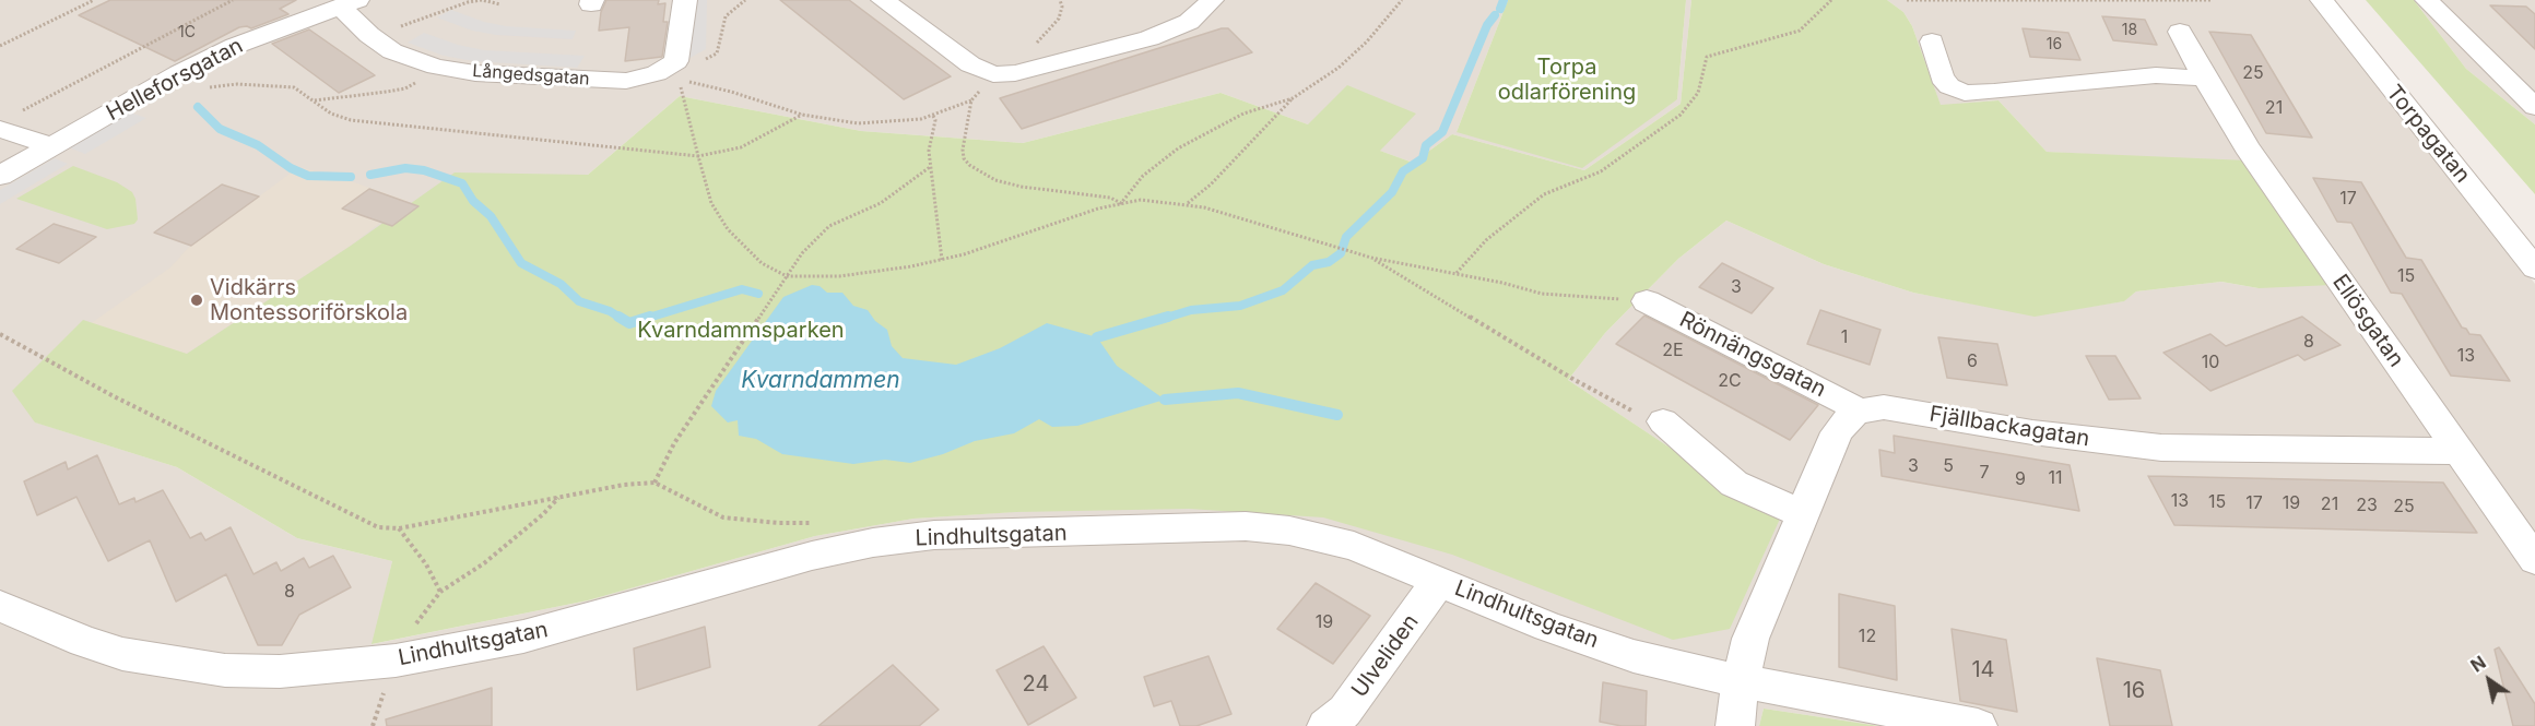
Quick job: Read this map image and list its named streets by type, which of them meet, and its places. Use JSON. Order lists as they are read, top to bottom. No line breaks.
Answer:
{"streets":{"street":["Långedsgatan","Helleforsgatan","Torpagatan","Ellösgatan","Rönnängsgatan","Fjällbackagatan","Lindhultsgatan","Ulveliden"]},"crossings":[["Långedsgatan","Helleforsgatan"],["Ellösgatan","Fjällbackagatan"],["Rönnängsgatan","Fjällbackagatan"],["Lindhultsgatan","Ulveliden"]],"water":["Kvarndammen"],"parks":["Torpa odlarförening","Kvarndammsparken"],"places":["Vidkärrs Montessoriförskola"],"house_numbers":["18","1C","16","25","21","17","15","3","1","8","2E","13","6","10","2C","3","5","7","11","9","13","15","17","19","21","23","25","8","19","12","14","24","16"],"north":"top left"}
